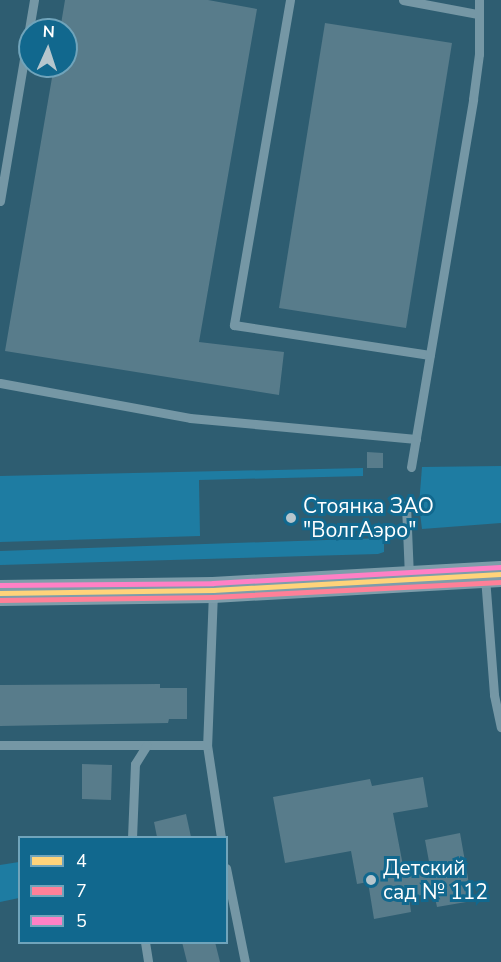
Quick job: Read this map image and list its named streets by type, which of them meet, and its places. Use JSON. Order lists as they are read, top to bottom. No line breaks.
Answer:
{"places":["Стоянка ЗАО \"ВолгАэро\"","Детский сад № 112"],"lines":["transit line 5","transit line 4","transit line 7"],"legend":["4","7","5"],"north":"top"}
